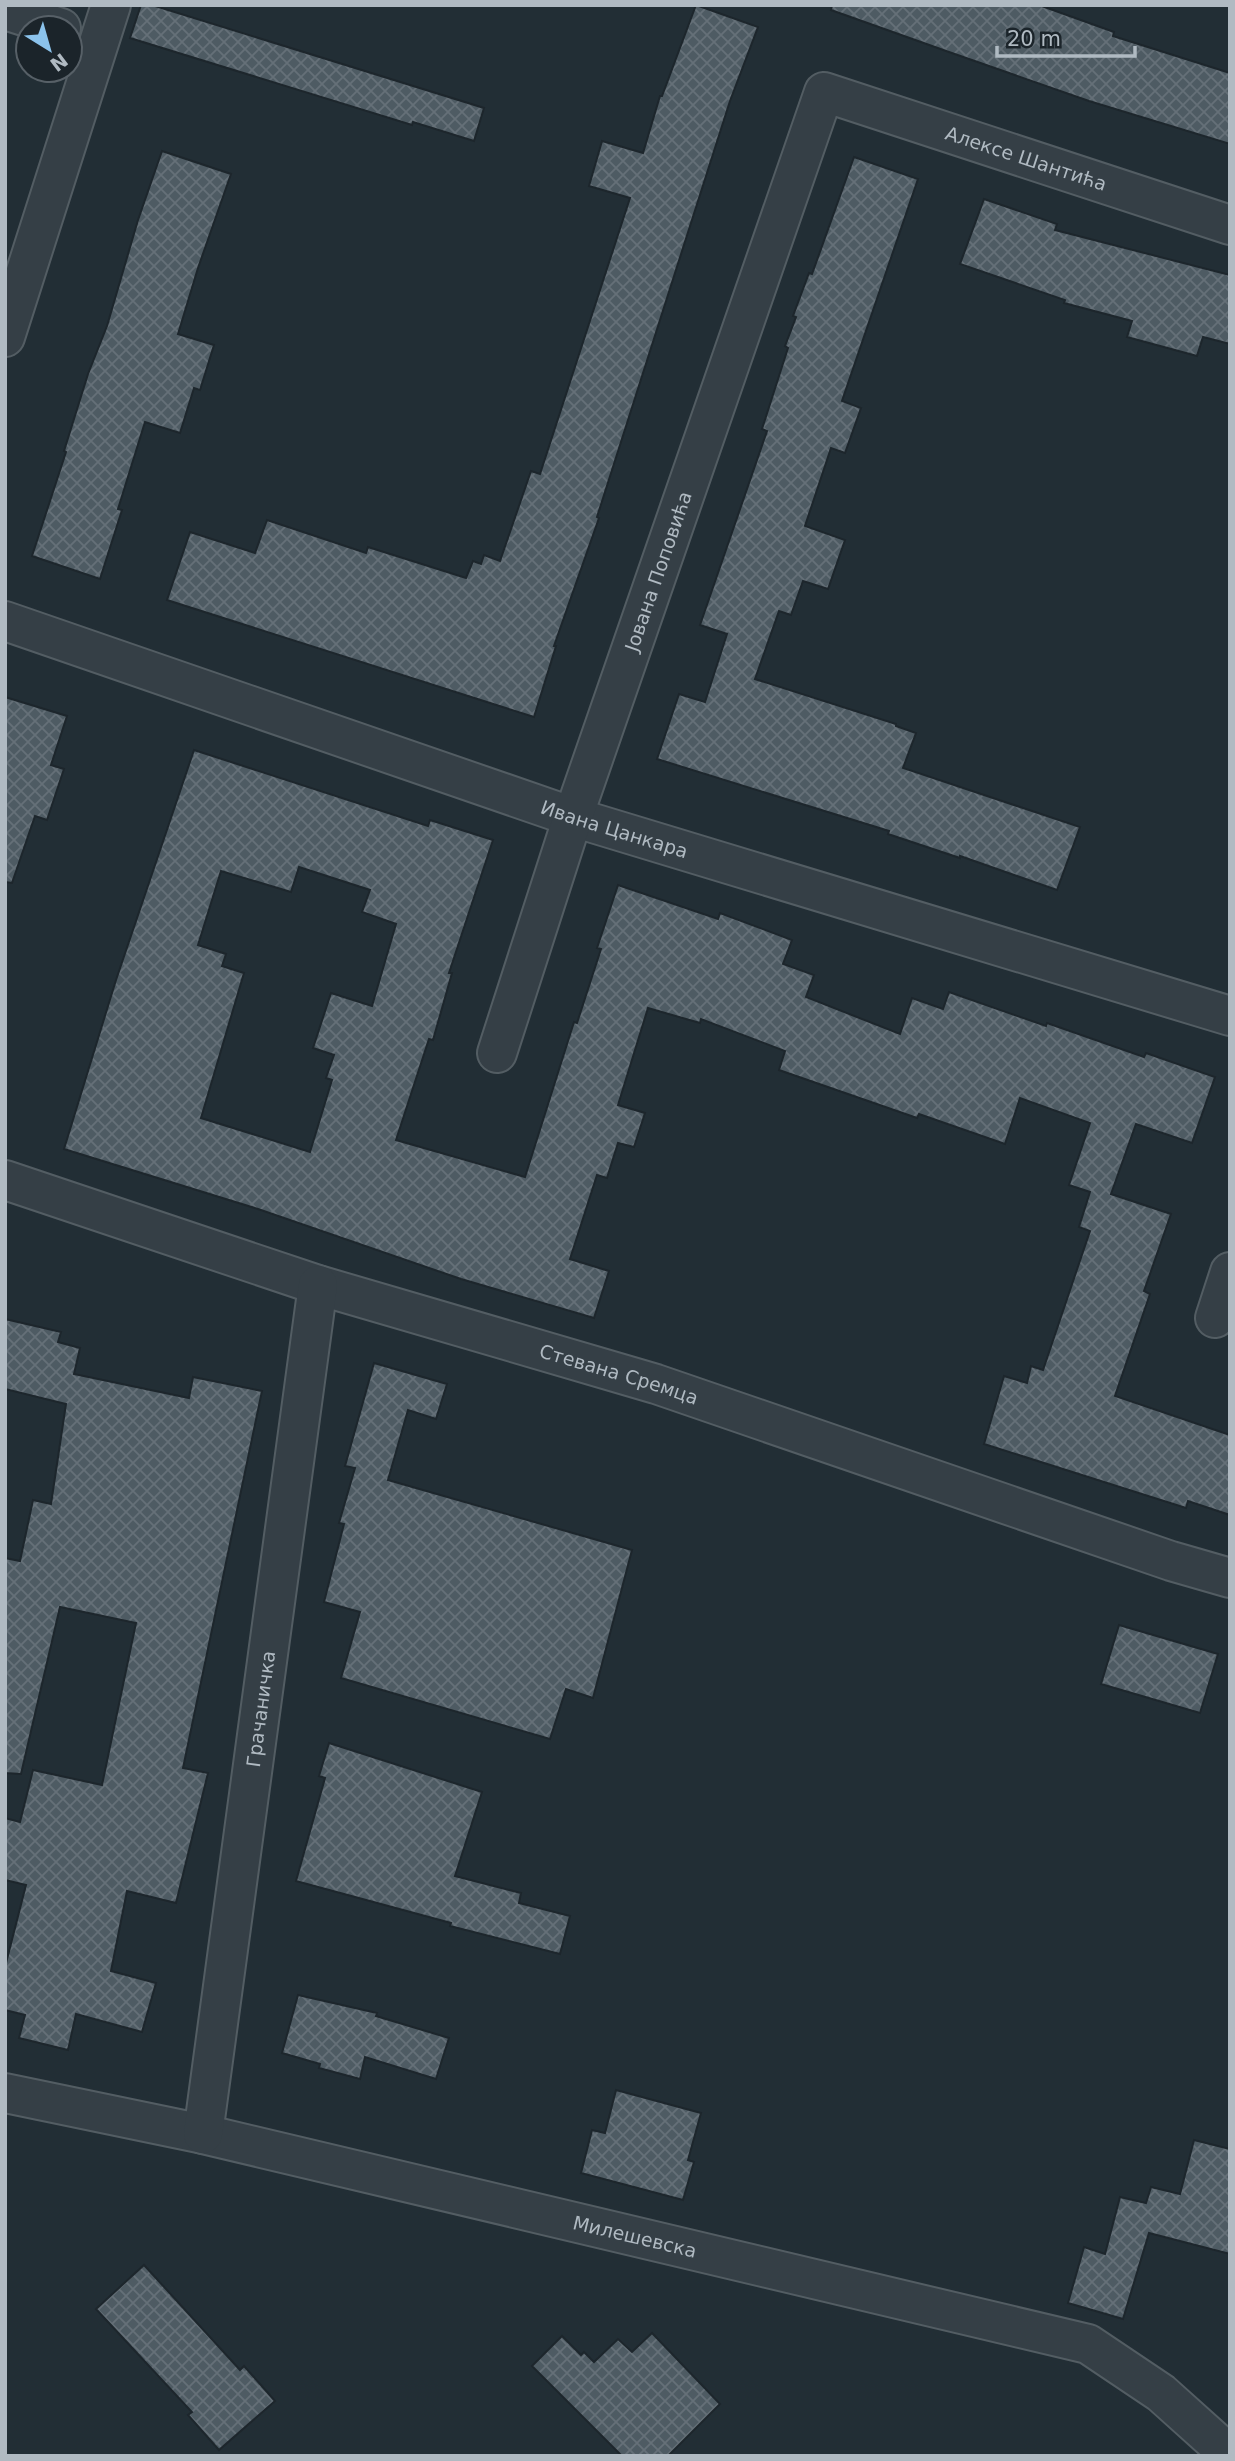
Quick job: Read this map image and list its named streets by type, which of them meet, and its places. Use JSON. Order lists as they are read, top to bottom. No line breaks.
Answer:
{"streets":{"street":["Алексе Шантића","Јована Поповића","Ивана Цанкара","Стевана Сремца","Грачаничка","Милешевска"]},"crossings":[["Алексе Шантића","Јована Поповића"],["Јована Поповића","Ивана Цанкара"],["Стевана Сремца","Грачаничка"],["Грачаничка","Милешевска"]],"scale_bar":"20 m","north":"bottom right"}
